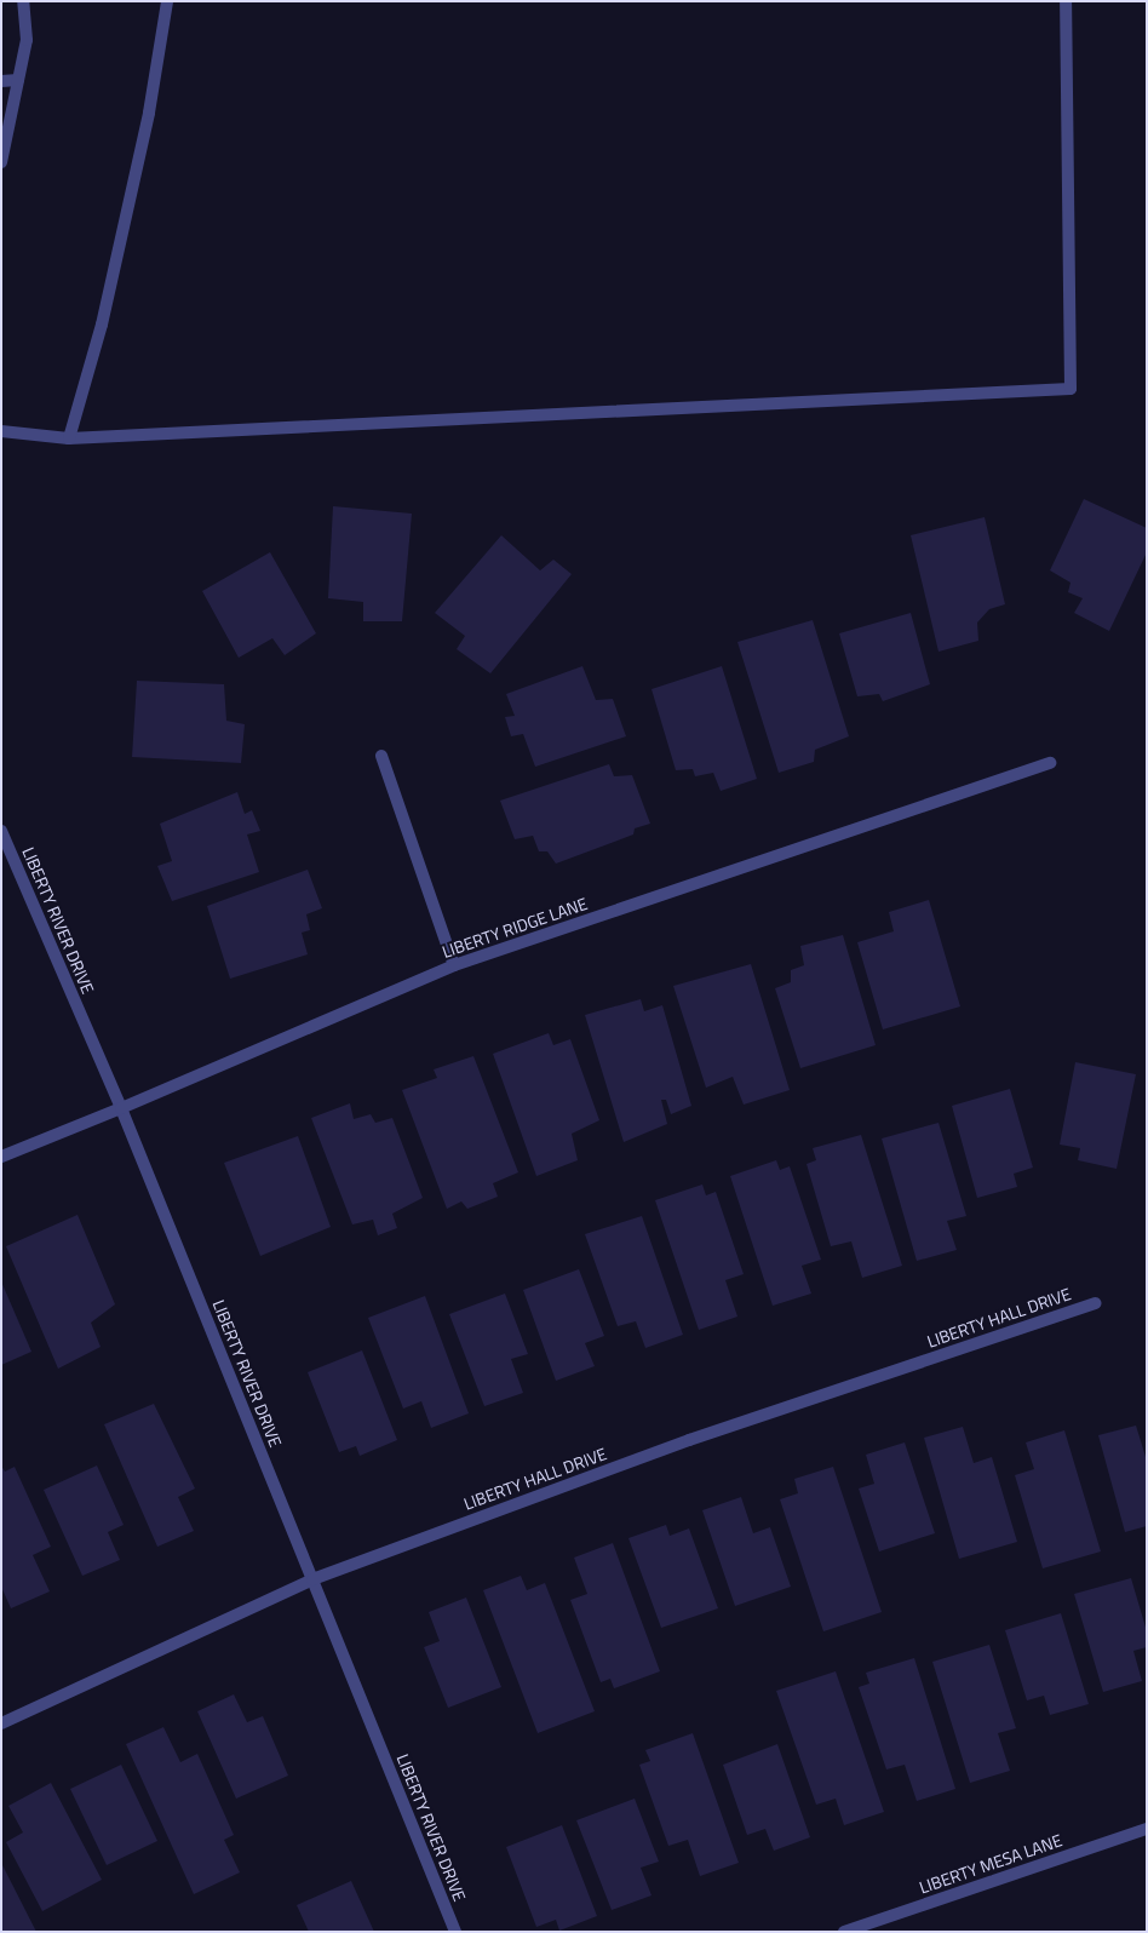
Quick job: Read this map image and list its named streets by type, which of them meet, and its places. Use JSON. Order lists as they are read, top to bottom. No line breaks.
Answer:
{"streets":{"street":["LIBERTY RIVER DRIVE","LIBERTY RIDGE LANE","LIBERTY HALL DRIVE","LIBERTY MESA LANE"]},"crossings":[["LIBERTY RIVER DRIVE","LIBERTY RIDGE LANE"],["LIBERTY RIVER DRIVE","LIBERTY HALL DRIVE"]]}
